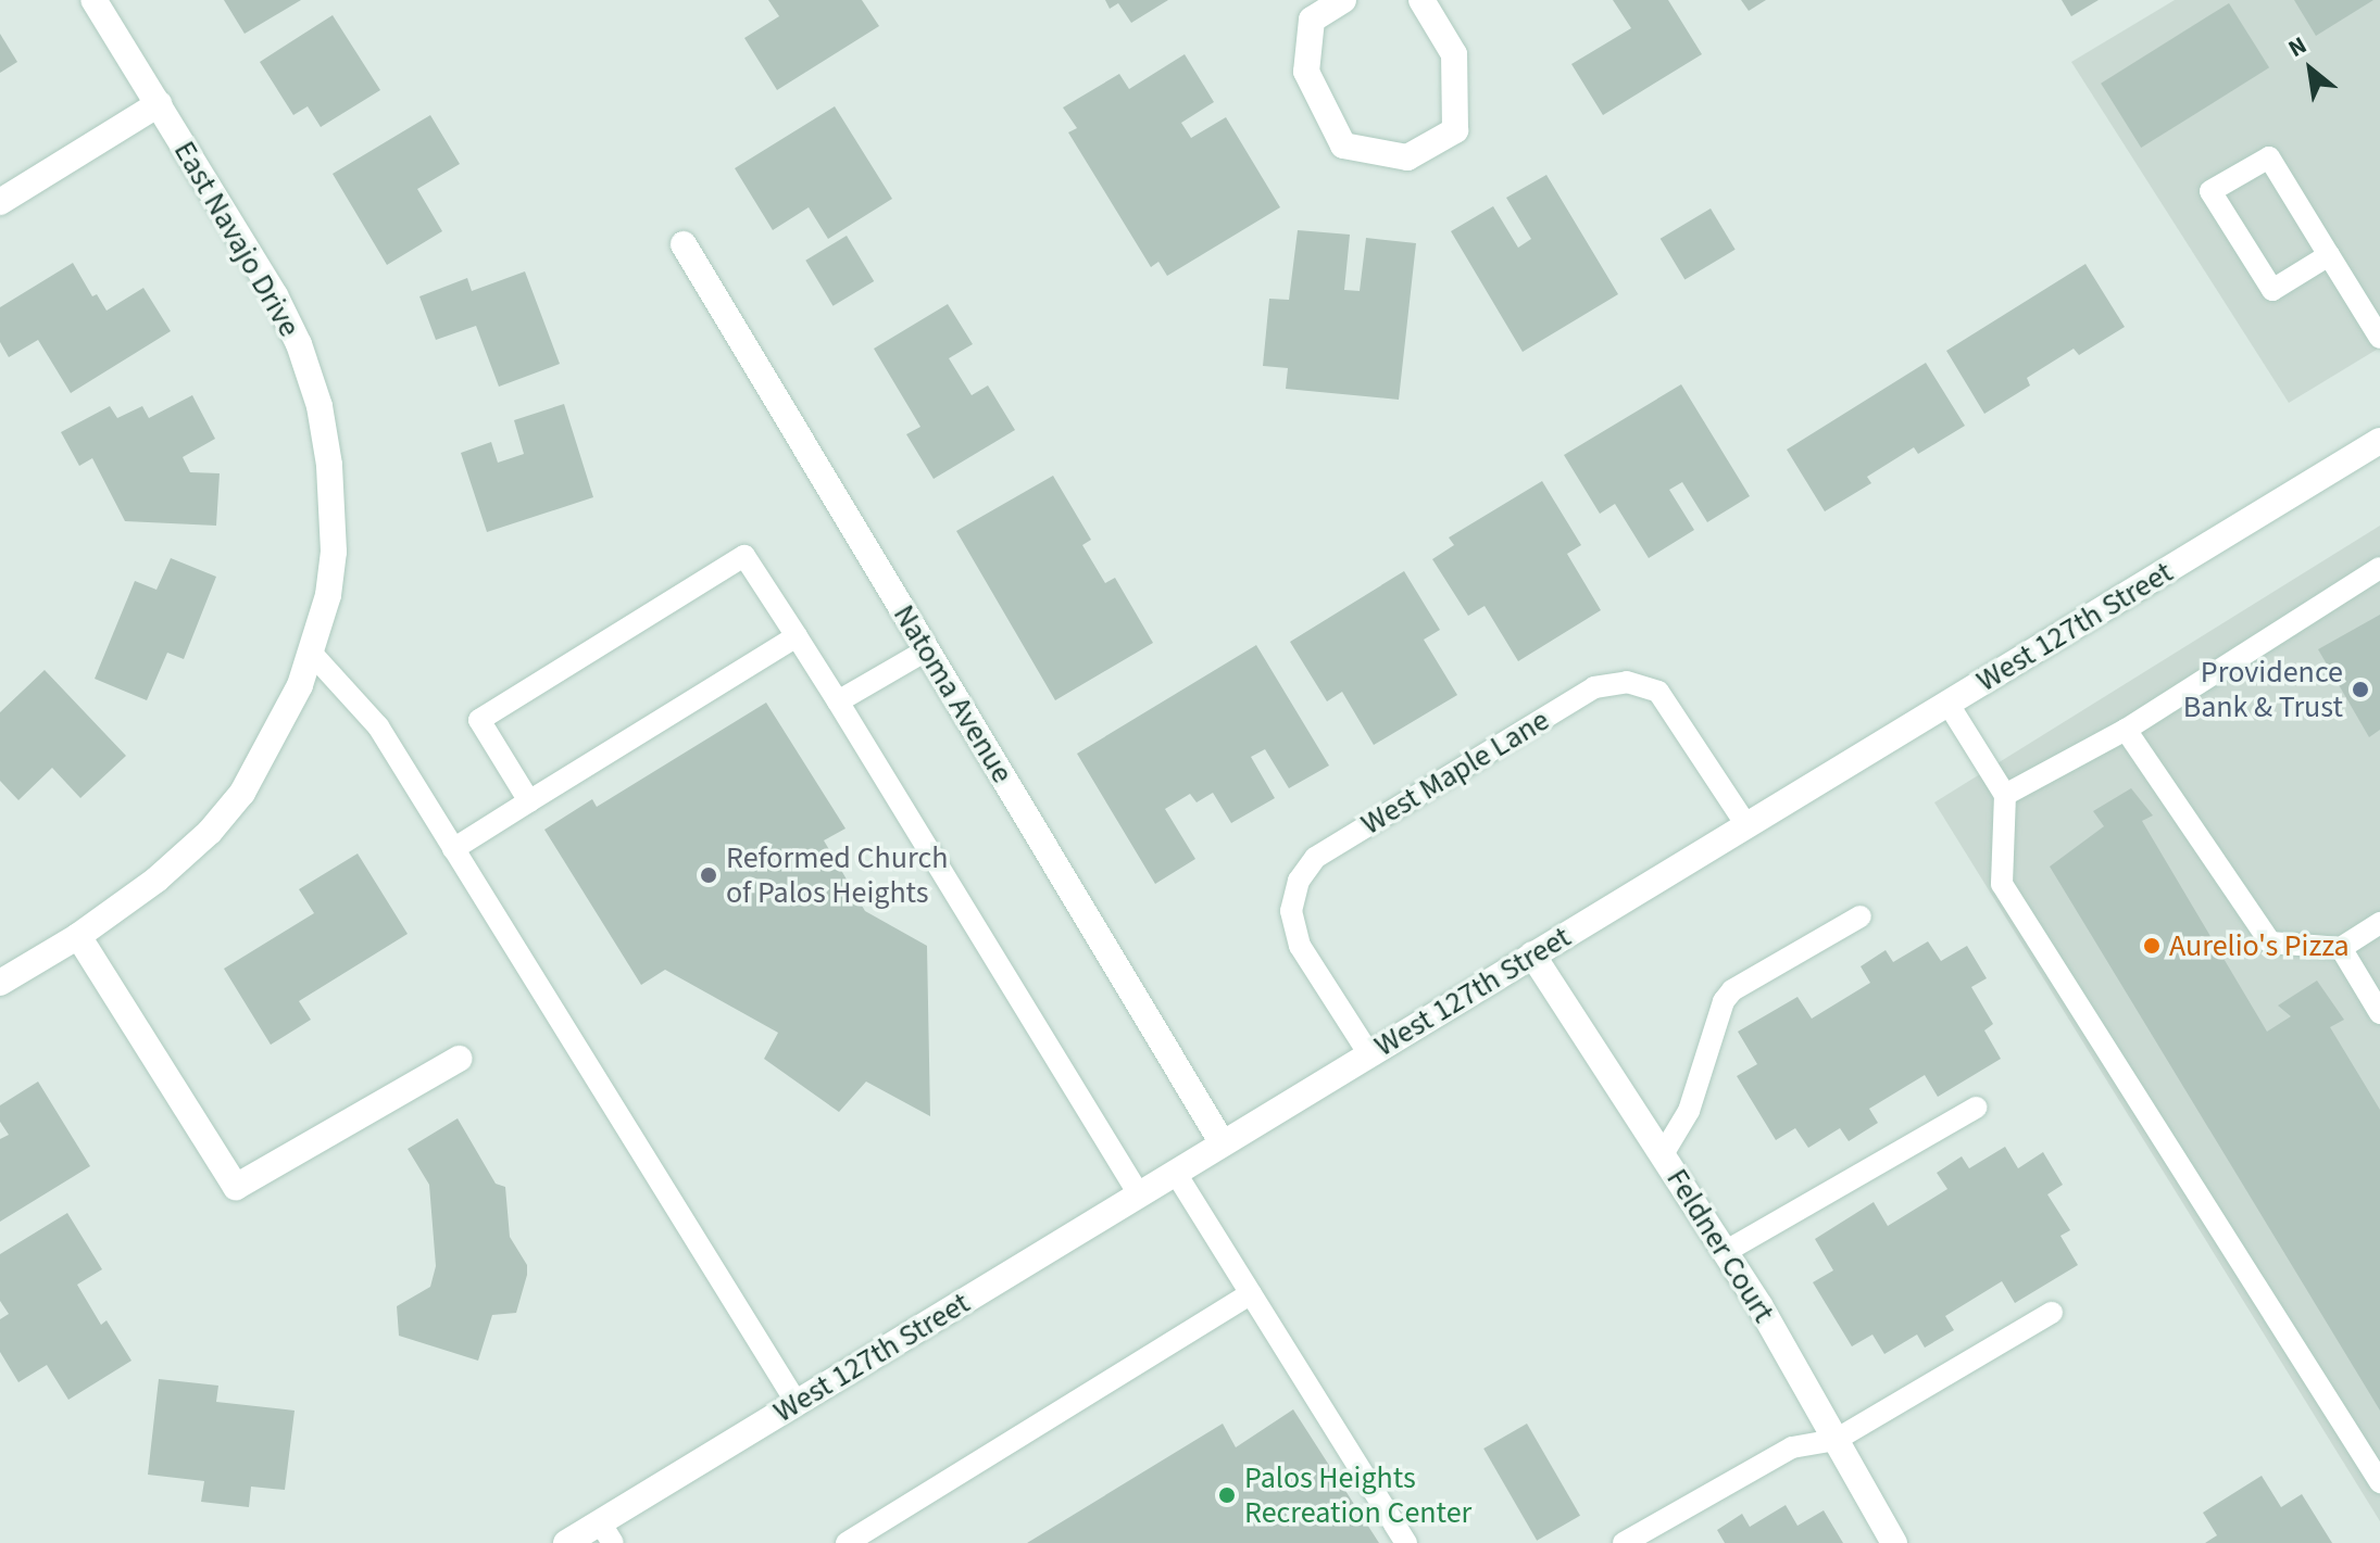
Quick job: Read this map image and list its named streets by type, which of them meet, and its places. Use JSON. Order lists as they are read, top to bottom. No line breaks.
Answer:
{"streets":{"street":["East Navajo Drive","West 127th Street","Natoma Avenue","Feldner Court"],"lane":["West Maple Lane"]},"crossings":[["West 127th Street","Natoma Avenue"],["West 127th Street","West Maple Lane"],["West 127th Street","Feldner Court"]],"places":["Providence Bank & Trust","Reformed Church of Palos Heights","Aurelio's Pizza","Palos Heights Recreation Center"],"north":"top left"}
